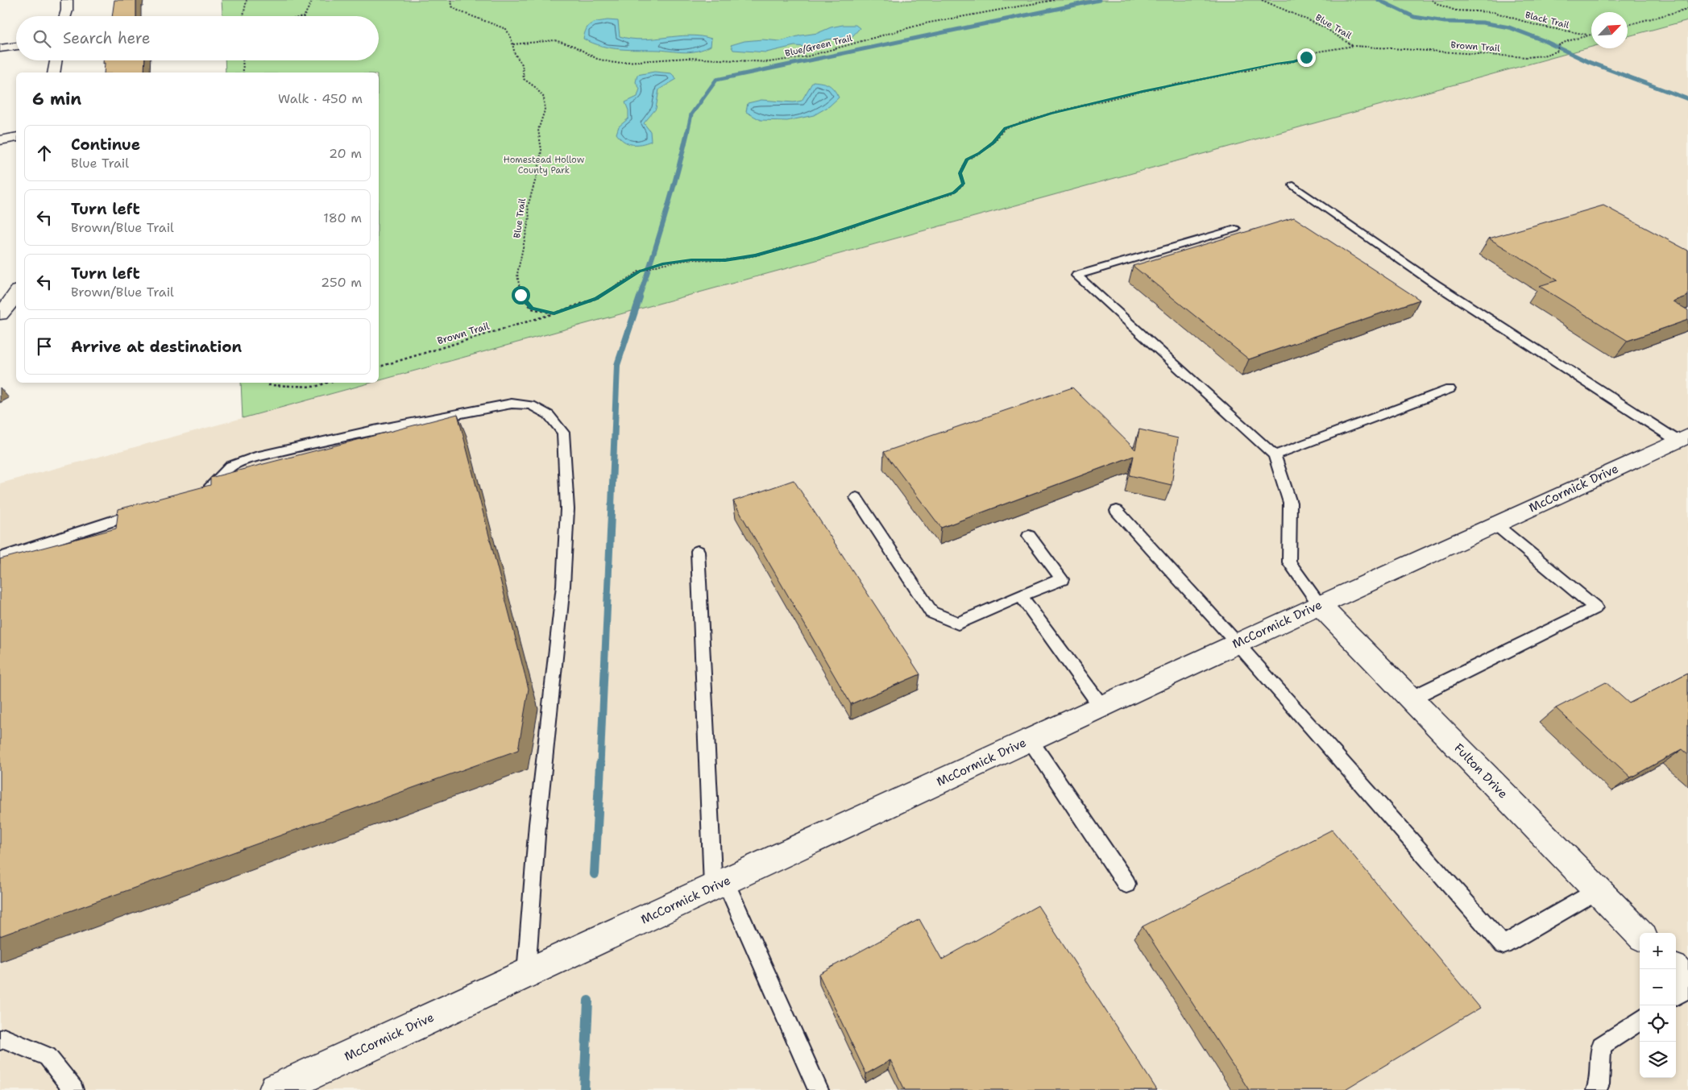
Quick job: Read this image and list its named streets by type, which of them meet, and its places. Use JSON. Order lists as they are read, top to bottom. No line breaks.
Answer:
{"streets":{"street":["McCormick Drive","Fulton Drive"],"path":["Black Trail","Blue Trail","Blue/Green Trail","Brown Trail"]},"crossings":[["Black Trail","Brown Trail"],["Blue Trail","Blue/Green Trail"],["Blue Trail","Brown Trail"],["McCormick Drive","Fulton Drive"]],"parks":["Homestead Hollow County Park"],"north":"top right","page":{"search":"Search here","heading":["6 min","Walk · 450 m"],"list":[["Continue","Blue Trail","20 m"],["Turn left","Brown/Blue Trail","180 m"],["Turn left","Brown/Blue Trail","250 m"],"Arrive at destination"],"map_buttons":["+","−"]}}
